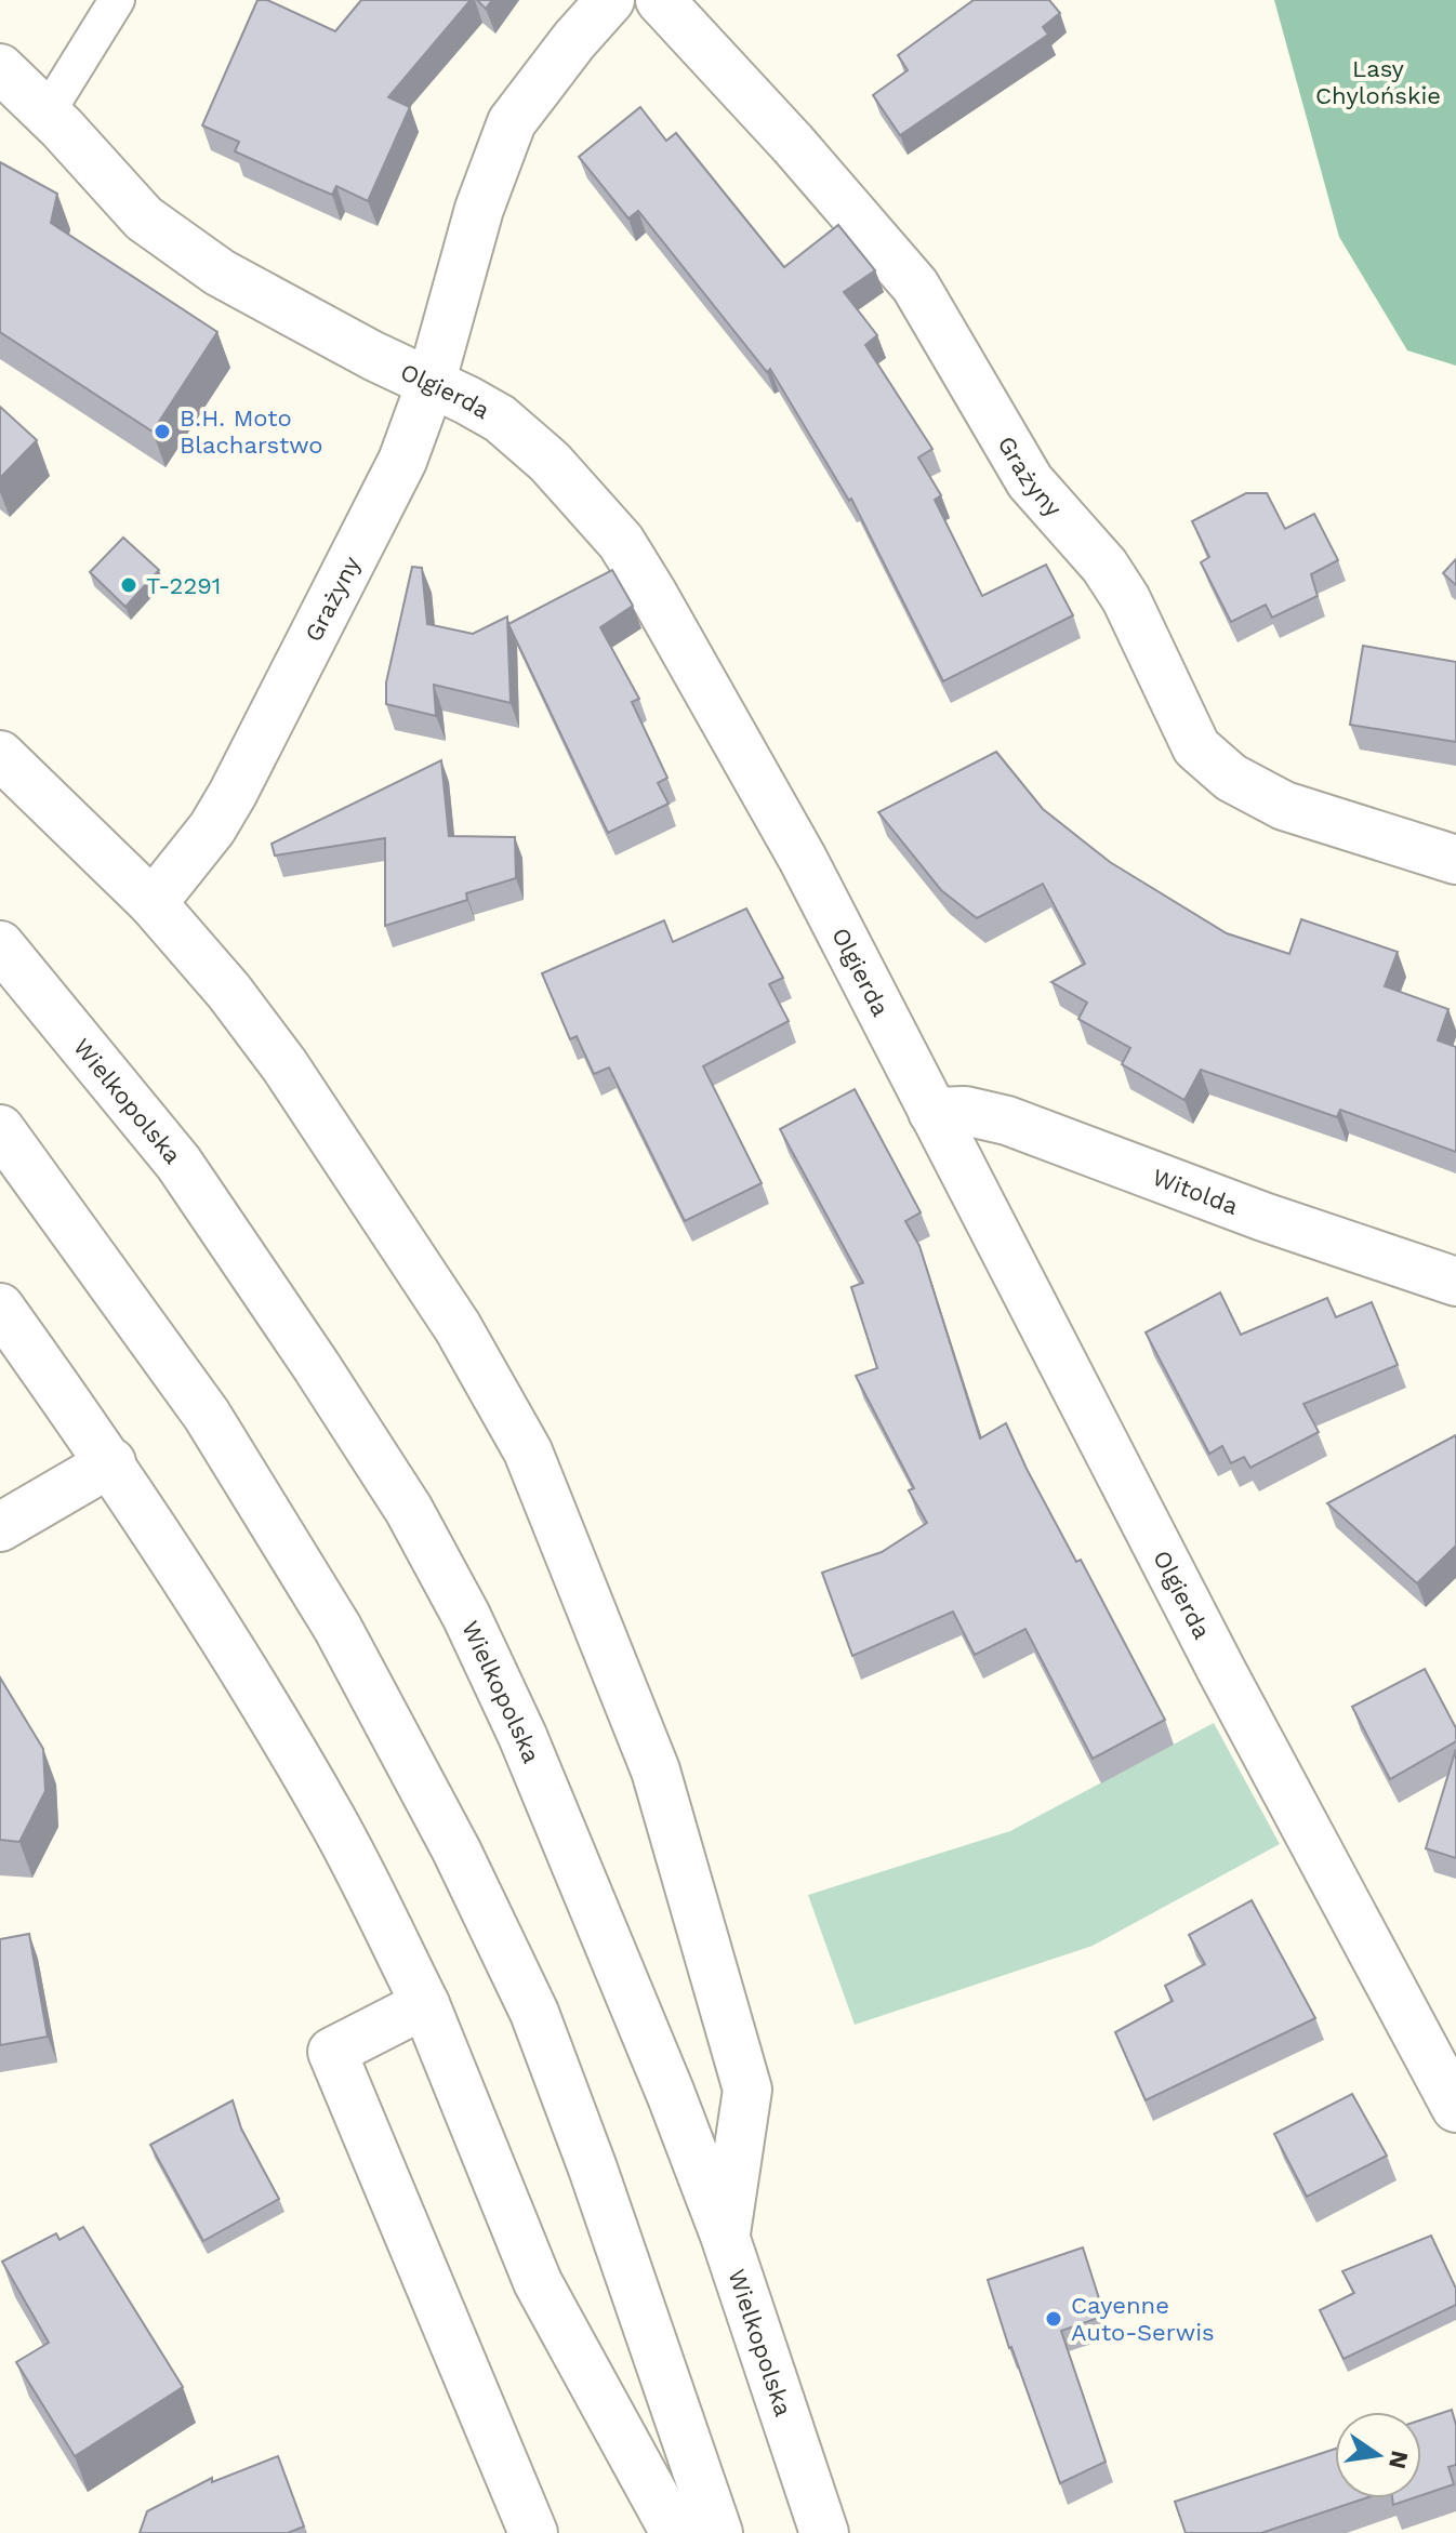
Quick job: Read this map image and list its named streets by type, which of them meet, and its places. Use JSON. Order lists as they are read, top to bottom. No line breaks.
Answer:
{"streets":{"street":["Olgierda","Grażyny","Wielkopolska","Witolda"]},"crossings":[["Olgierda","Grażyny"],["Olgierda","Witolda"]],"parks":["Lasy Chylońskie"],"places":["B.H. Moto Blacharstwo","T-2291","Cayenne Auto-Serwis"],"north":"right"}
